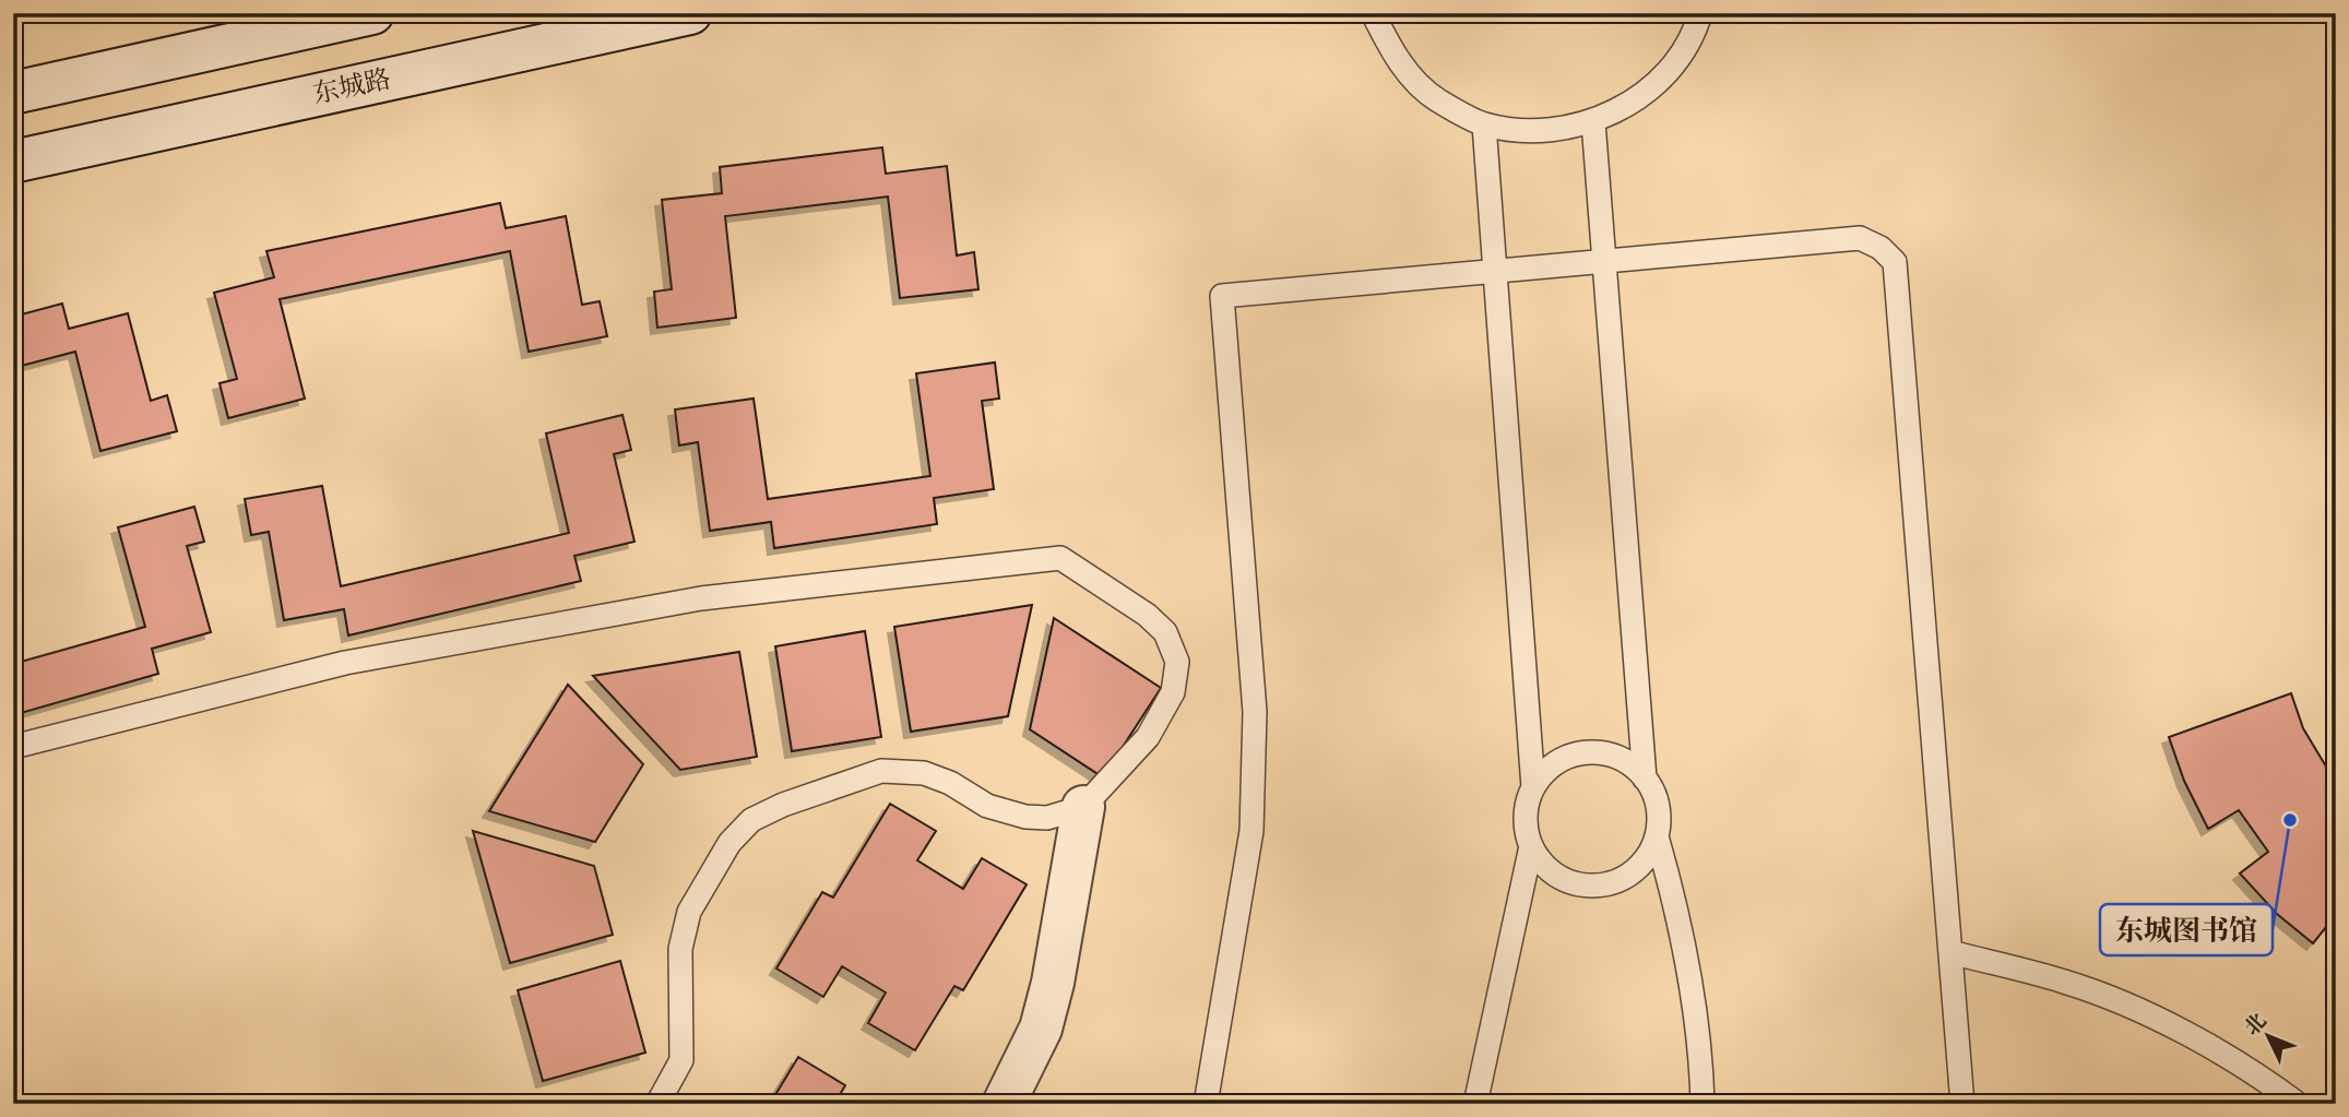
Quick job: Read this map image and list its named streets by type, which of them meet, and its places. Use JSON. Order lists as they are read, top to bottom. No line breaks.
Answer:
{"streets":{"main road":["东城路"]},"places":["东城图书馆"],"north":"top left"}
